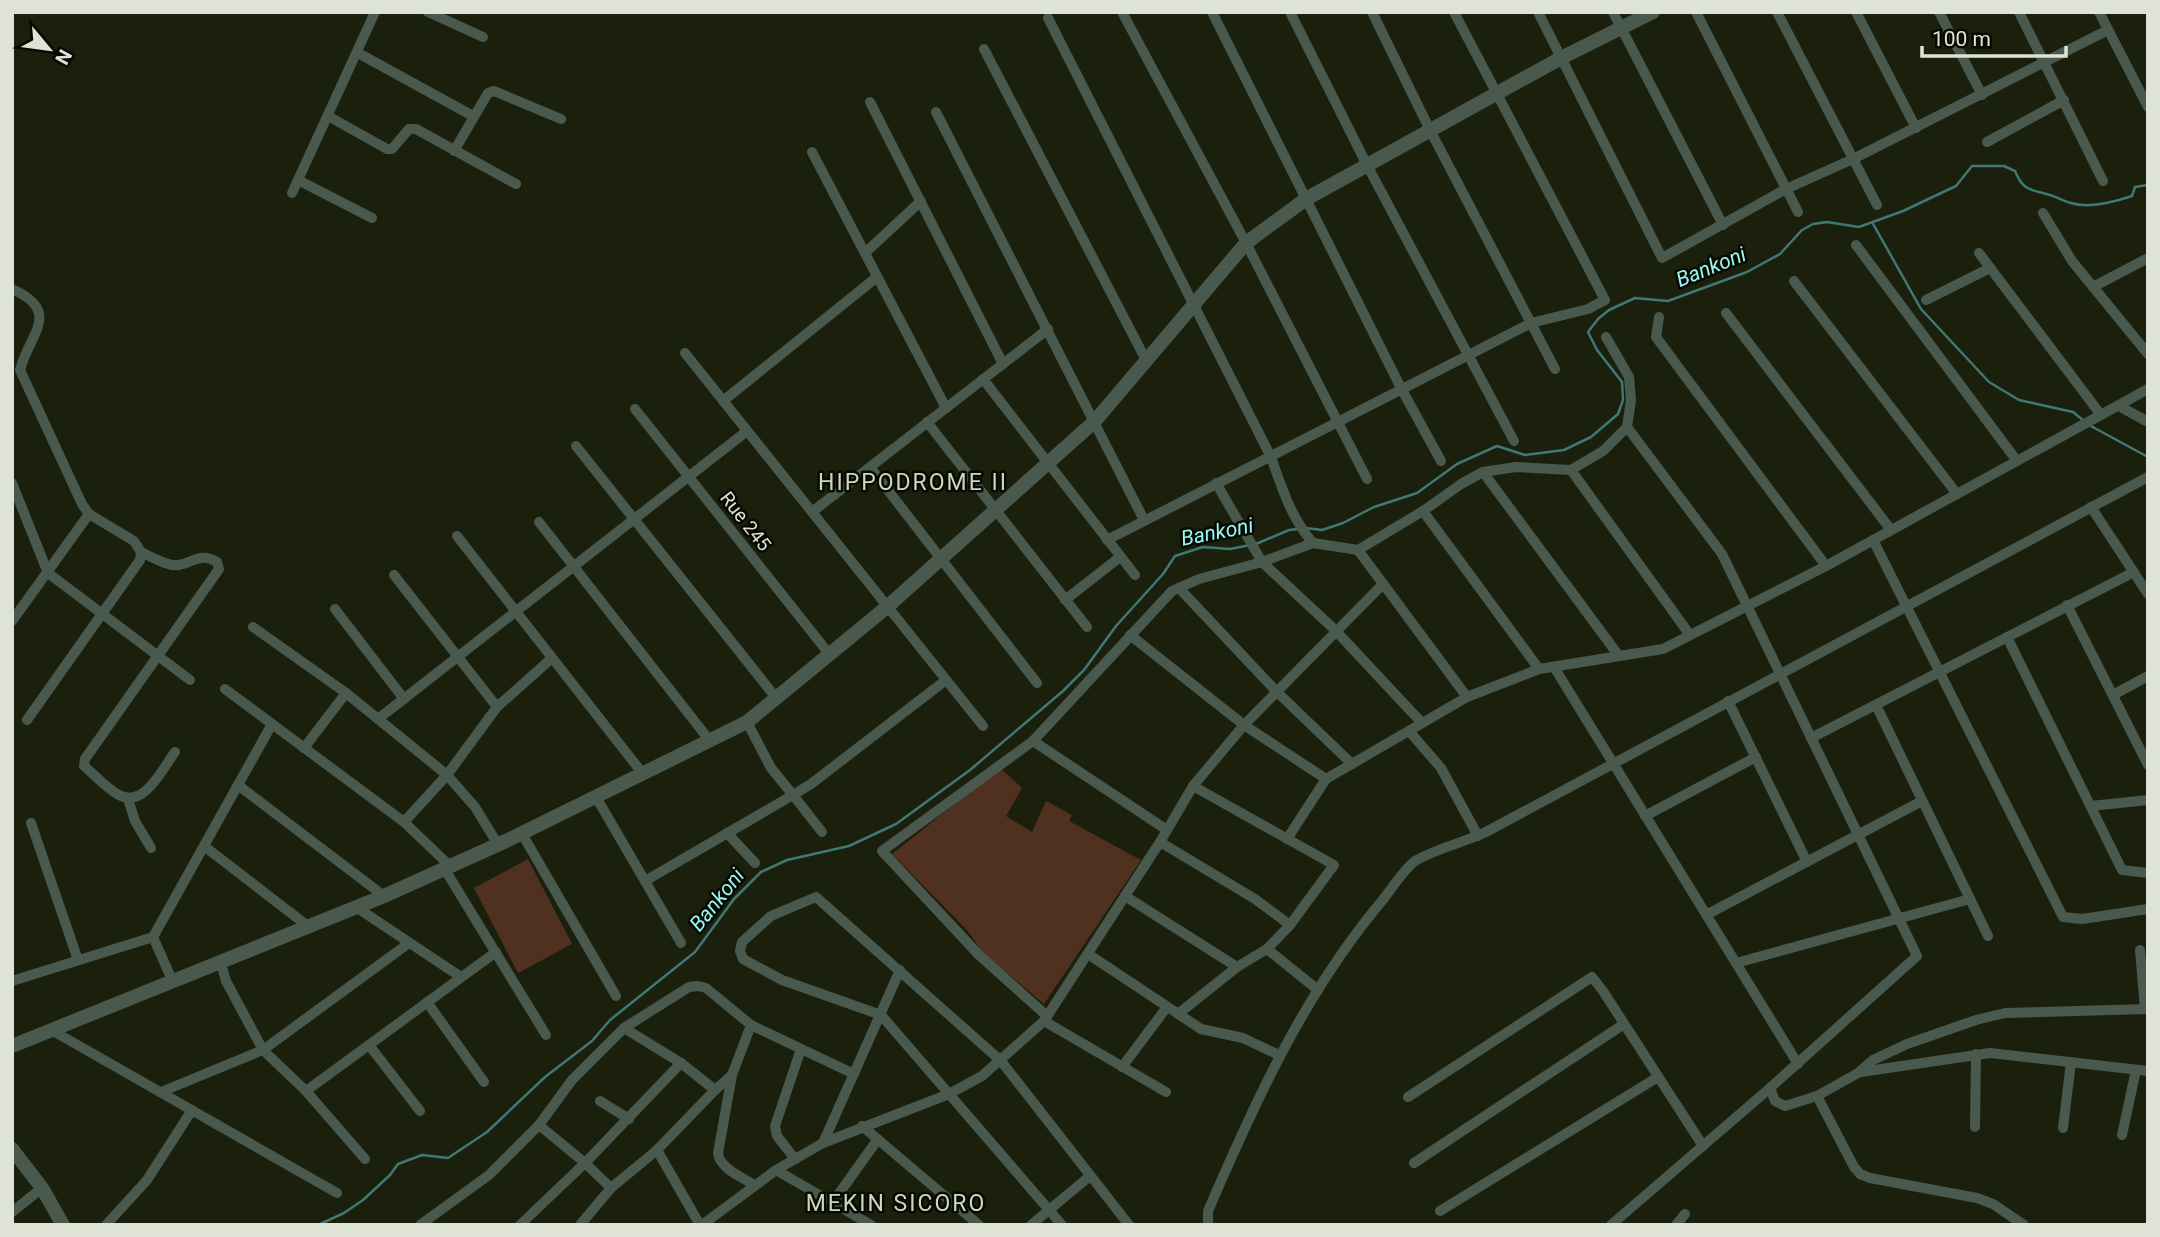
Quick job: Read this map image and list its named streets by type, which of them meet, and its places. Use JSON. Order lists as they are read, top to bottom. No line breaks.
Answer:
{"streets":{"street":["Rue 245"]},"districts":["HIPPODROME II","MEKIN SICORO"],"water":["Bankoni"],"scale_bar":"100 m","north":"bottom right"}
